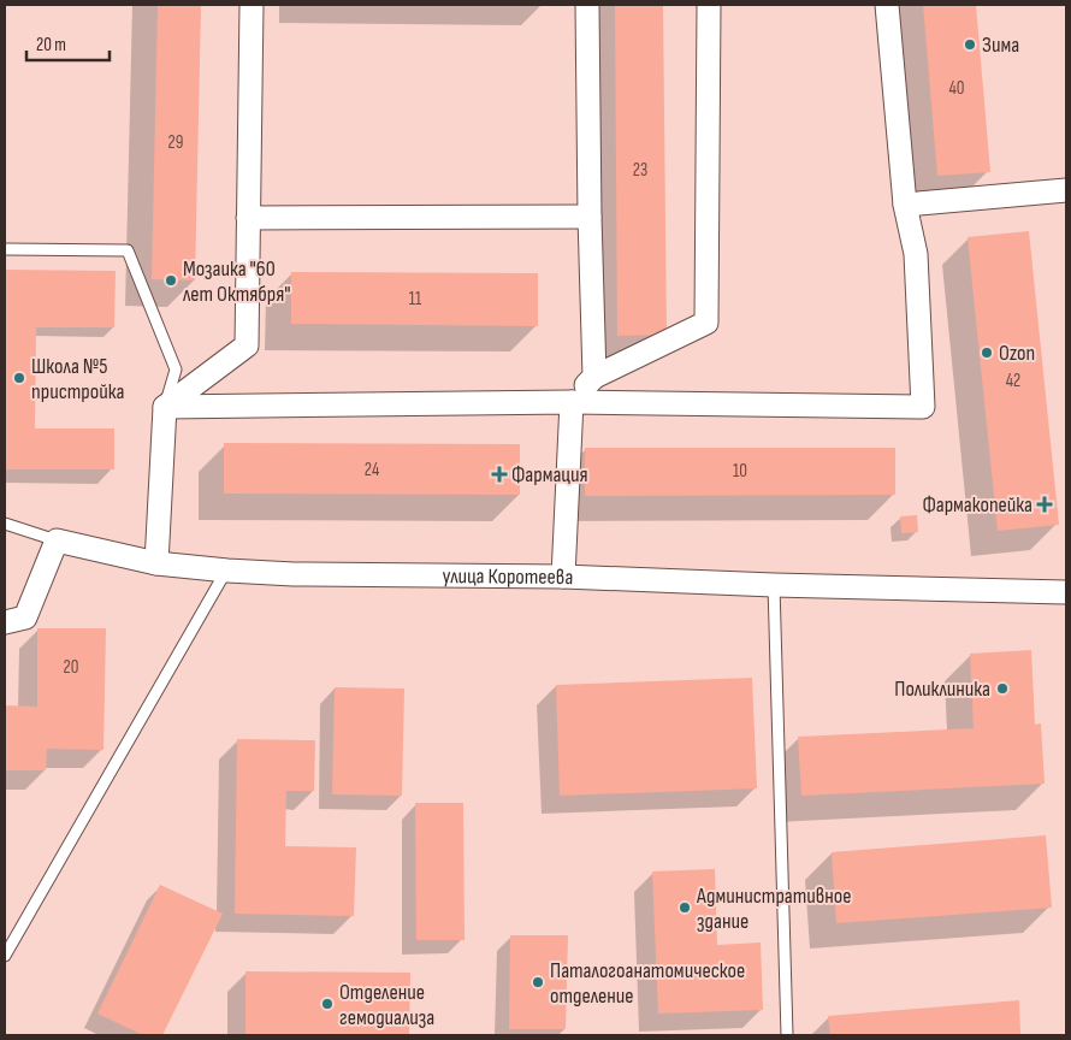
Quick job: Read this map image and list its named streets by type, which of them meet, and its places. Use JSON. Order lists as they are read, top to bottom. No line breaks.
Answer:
{"streets":{"street":["улица Коротеева"]},"places":{"other":["Зима","Мозаика \"60 лет Октября\"","Ozon","Школа №5 пристройка","Поликлиника","Административное здание","Паталогоанатомическое отделение","Отделение гемодиализа"],"health":["Фармация","Фармакопейка"]},"house_numbers":["40","29","23","11","42","24","10","20"],"scale_bar":"20 m"}
